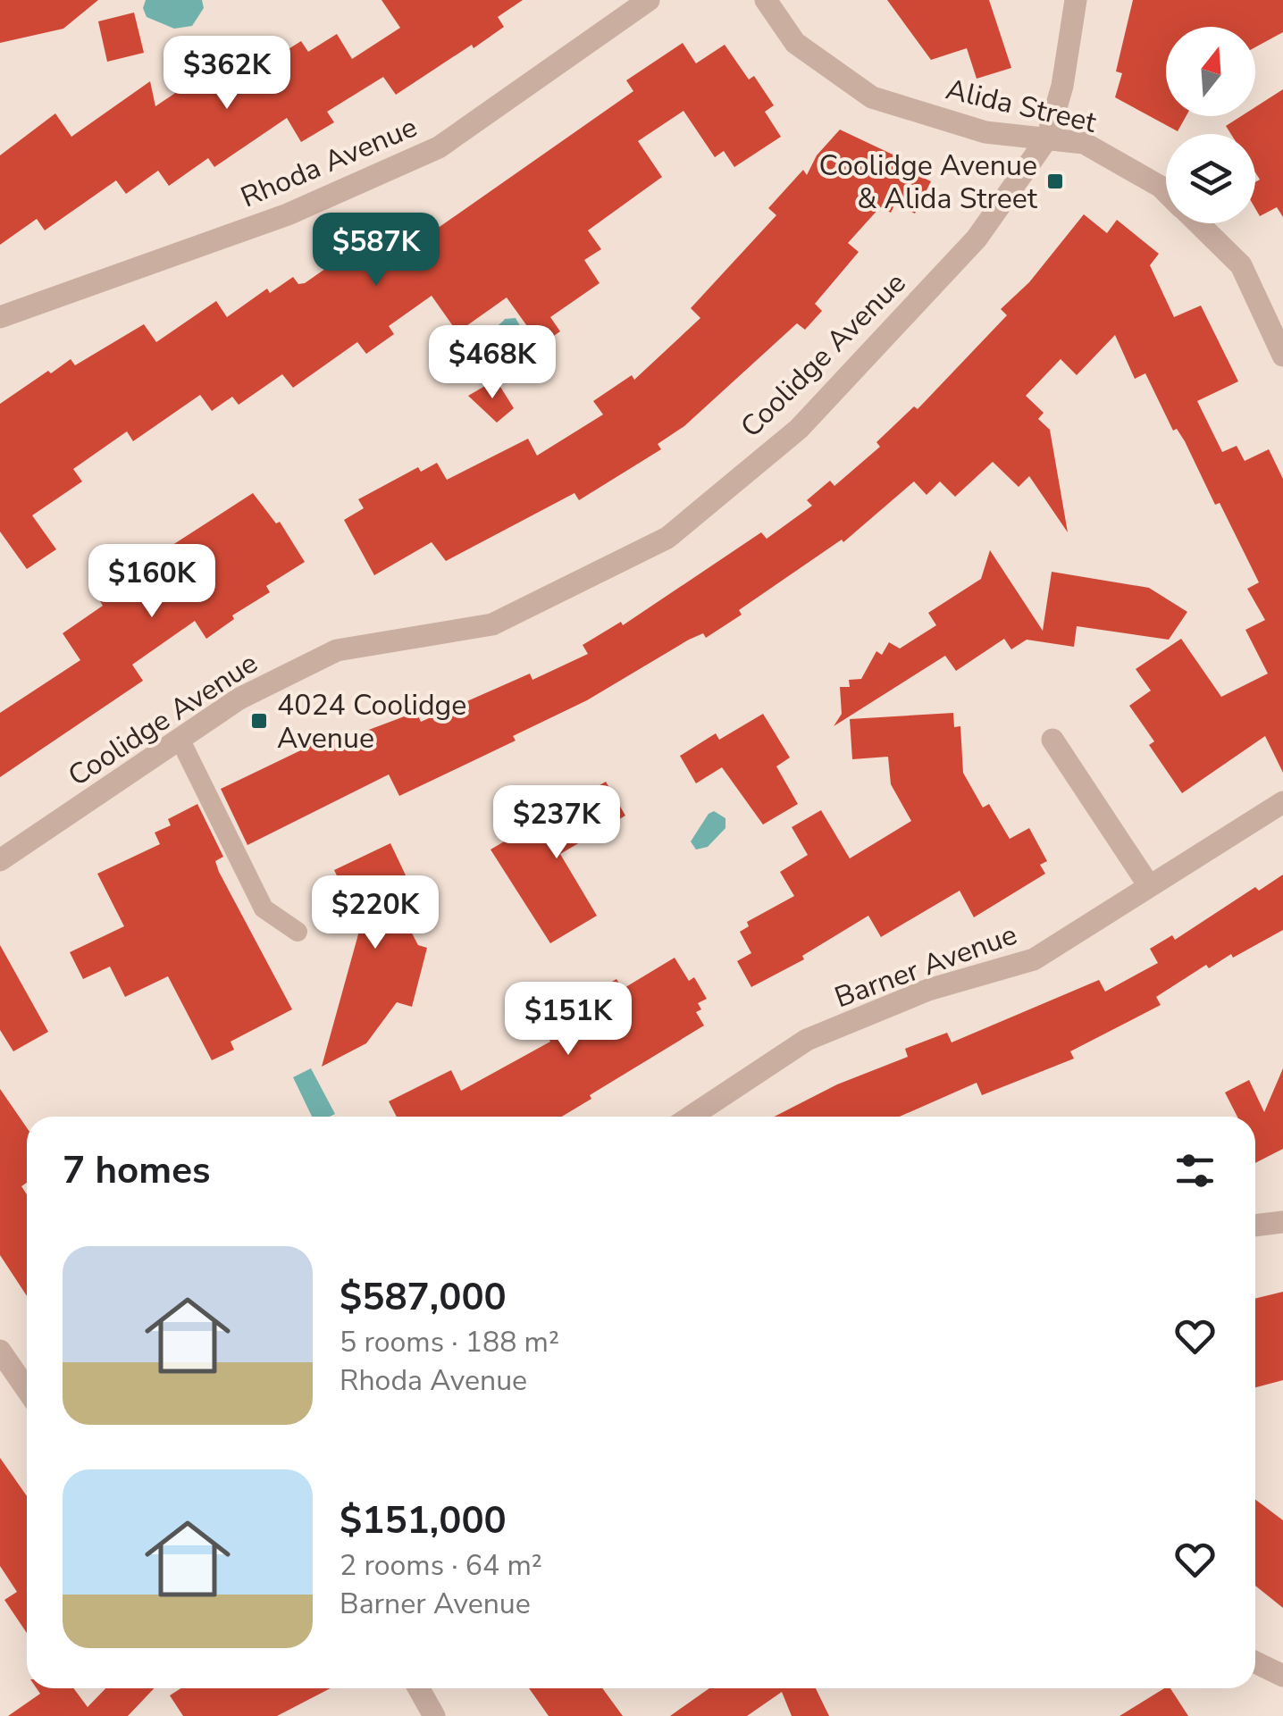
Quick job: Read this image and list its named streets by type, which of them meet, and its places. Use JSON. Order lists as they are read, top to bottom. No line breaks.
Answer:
{"streets":{"street":["Alida Street","Rhoda Avenue","Coolidge Avenue","Barner Avenue"]},"crossings":[["Alida Street","Coolidge Avenue"]],"places":{"transit":["Coolidge Avenue & Alida Street","4024 Coolidge Avenue"]},"north":"top","page":{"price":["$362K","$587K","$468K","$160K","$237K","$220K","$151K"],"heading":"7 homes","list":[{"name":"$587,000","note":"5 rooms · 188 m² · Rhoda Avenue"},{"name":"$151,000","note":"2 rooms · 64 m² · Barner Avenue"}]}}
